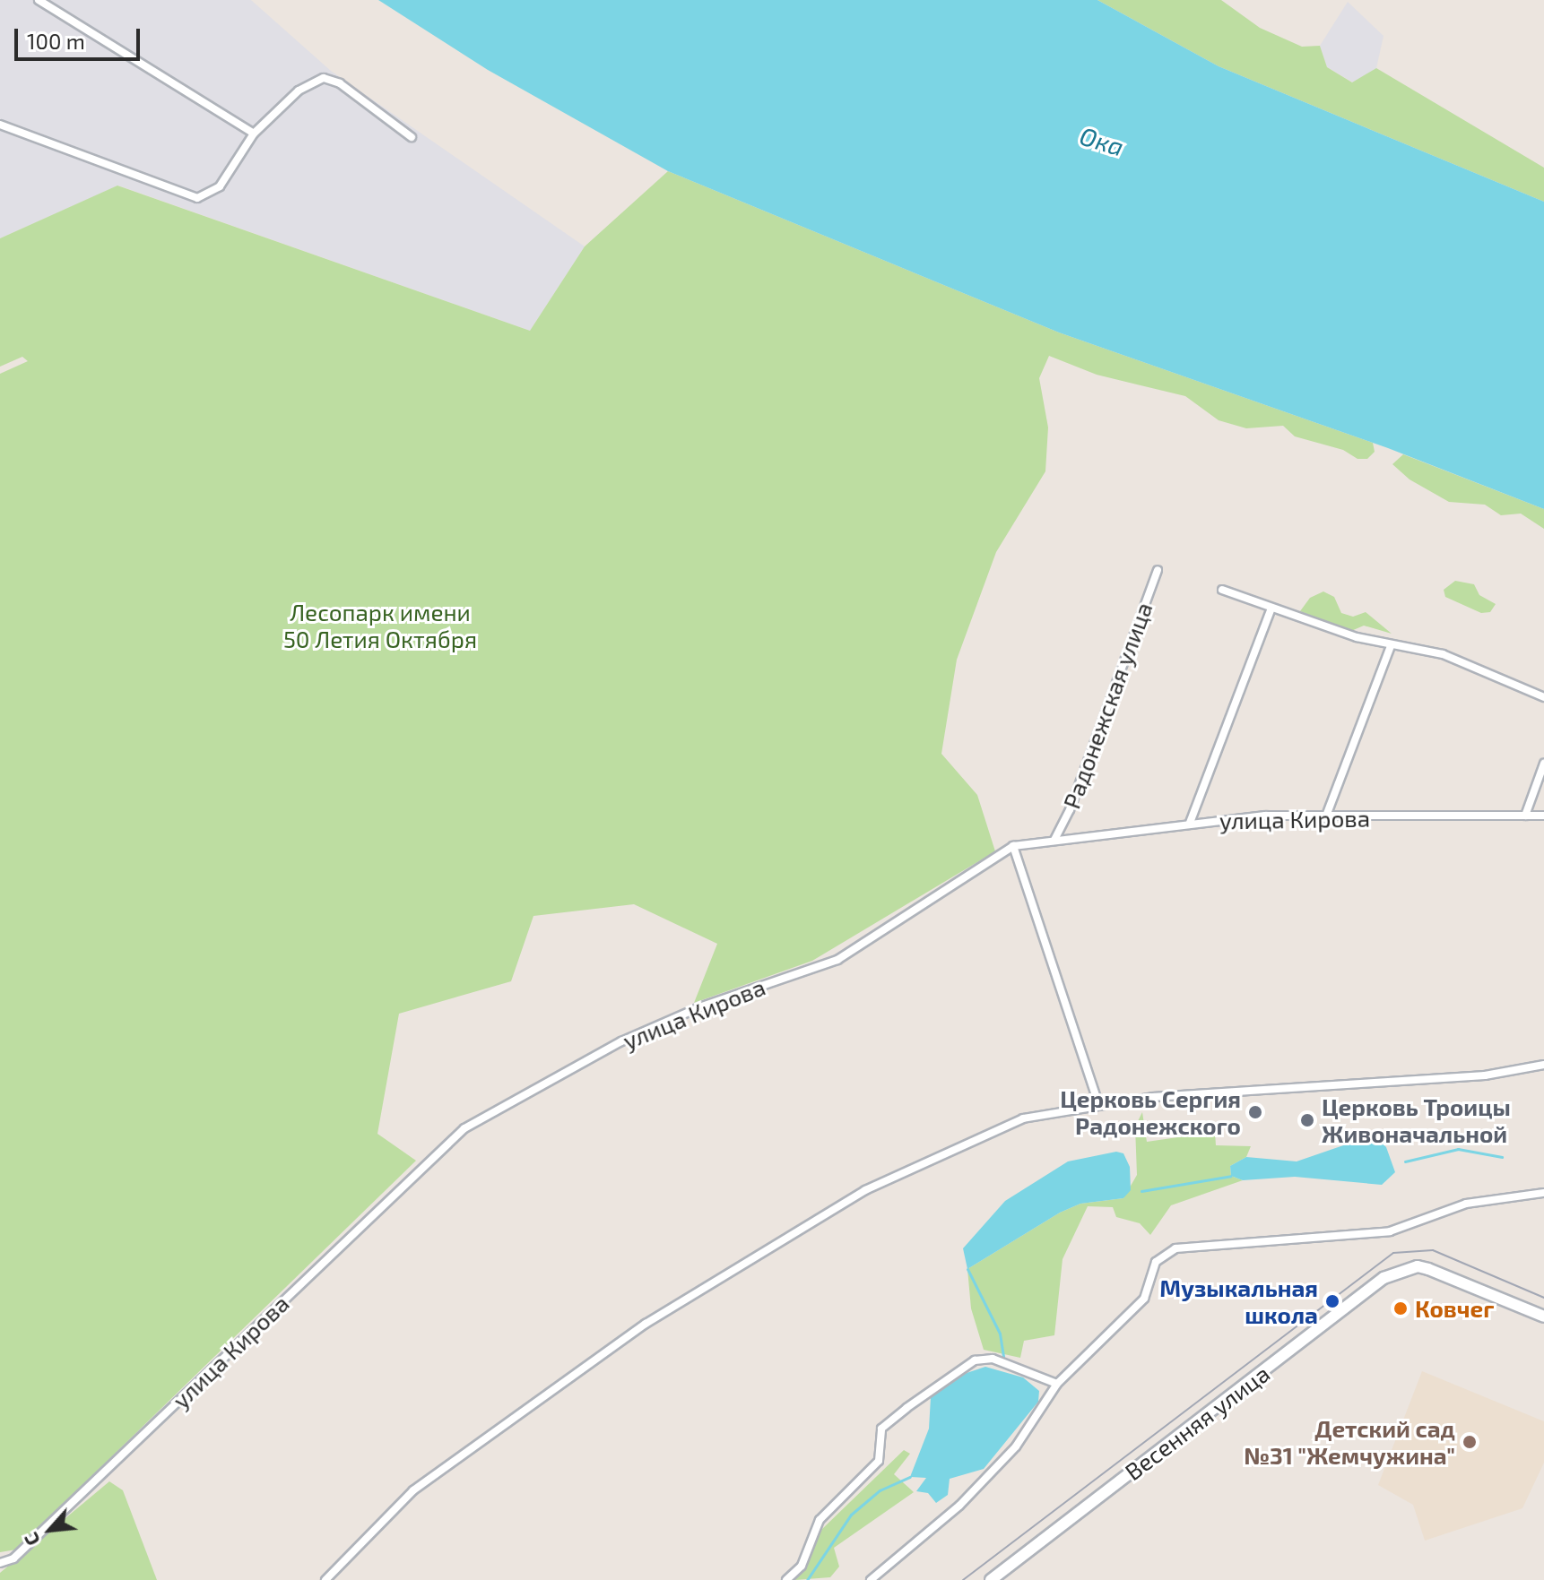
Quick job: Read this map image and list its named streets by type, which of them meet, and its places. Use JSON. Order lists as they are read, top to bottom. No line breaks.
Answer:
{"streets":{"main road":["Весенняя улица"],"street":["Радонежская улица","улица Кирова"]},"crossings":[["Радонежская улица","улица Кирова"]],"water":["Ока"],"parks":["Лесопарк имени 50 Летия Октября"],"places":["Церковь Сергия Радонежского","Церковь Троицы Живоначальной","Музыкальная школа","Ковчег","Детский сад №31 \"Жемчужина\""],"scale_bar":"100 m","north":"bottom left"}
